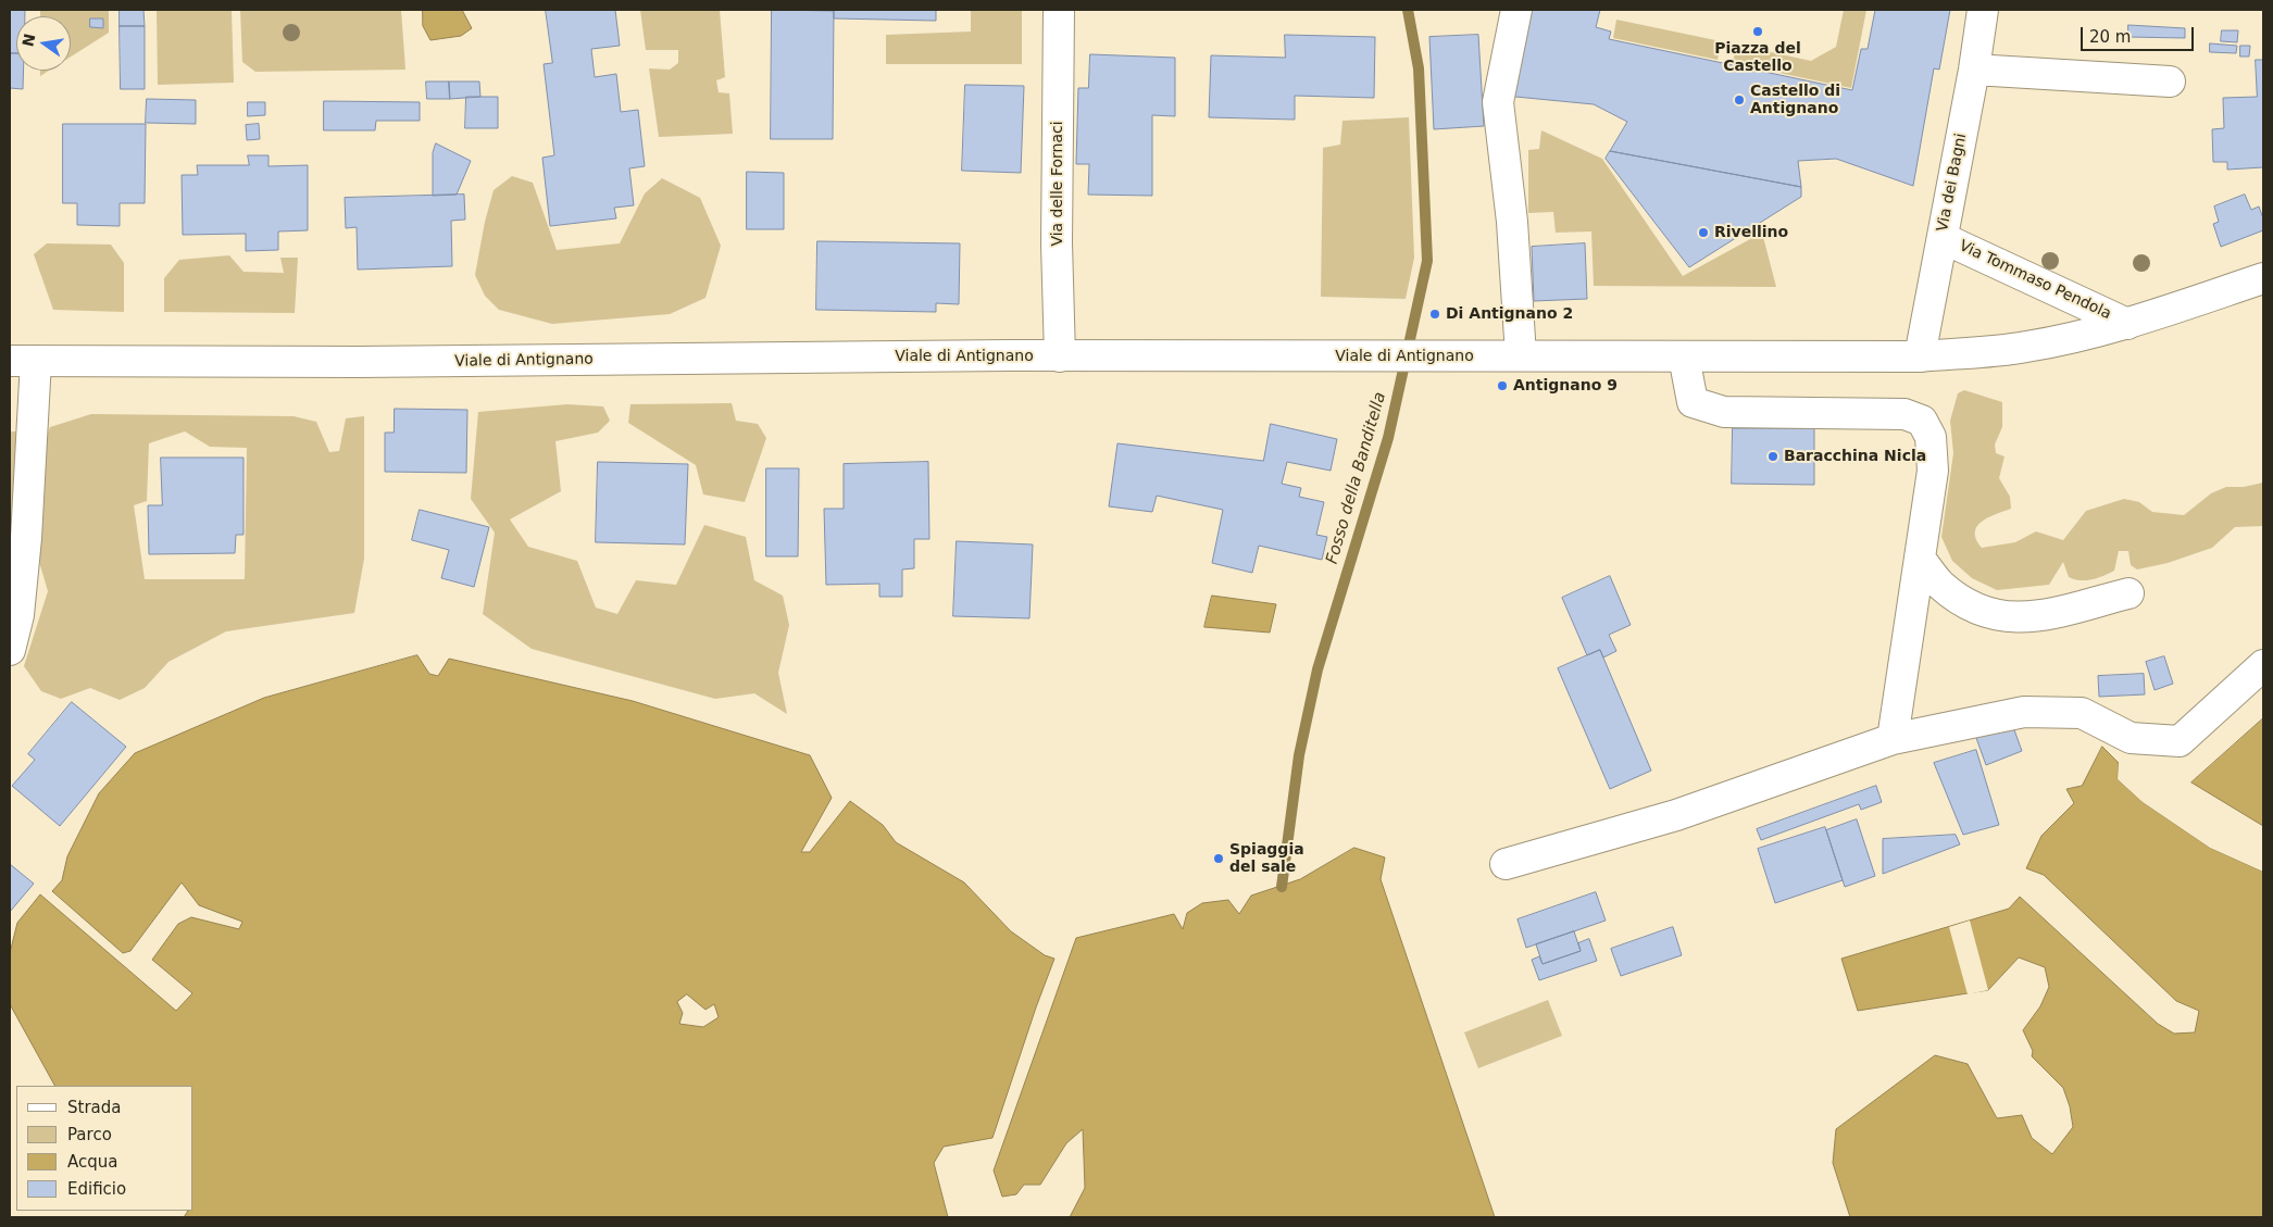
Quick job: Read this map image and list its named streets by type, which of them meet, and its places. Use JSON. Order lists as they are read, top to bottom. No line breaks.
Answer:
{"streets":{"main road":["Via dei Bagni","Via delle Fornaci","Via Tommaso Pendola","Viale di Antignano"]},"crossings":[["Via dei Bagni","Via Tommaso Pendola"],["Via dei Bagni","Viale di Antignano"],["Via delle Fornaci","Viale di Antignano"],["Via Tommaso Pendola","Viale di Antignano"]],"water":["Fosso della Banditella"],"places":["Piazza del Castello","Castello di Antignano","Rivellino","Di Antignano 2","Antignano 9","Baracchina Nicla","Spiaggia del sale"],"legend":["Strada","Parco","Acqua","Edificio"],"scale_bar":"20 m","north":"left"}
